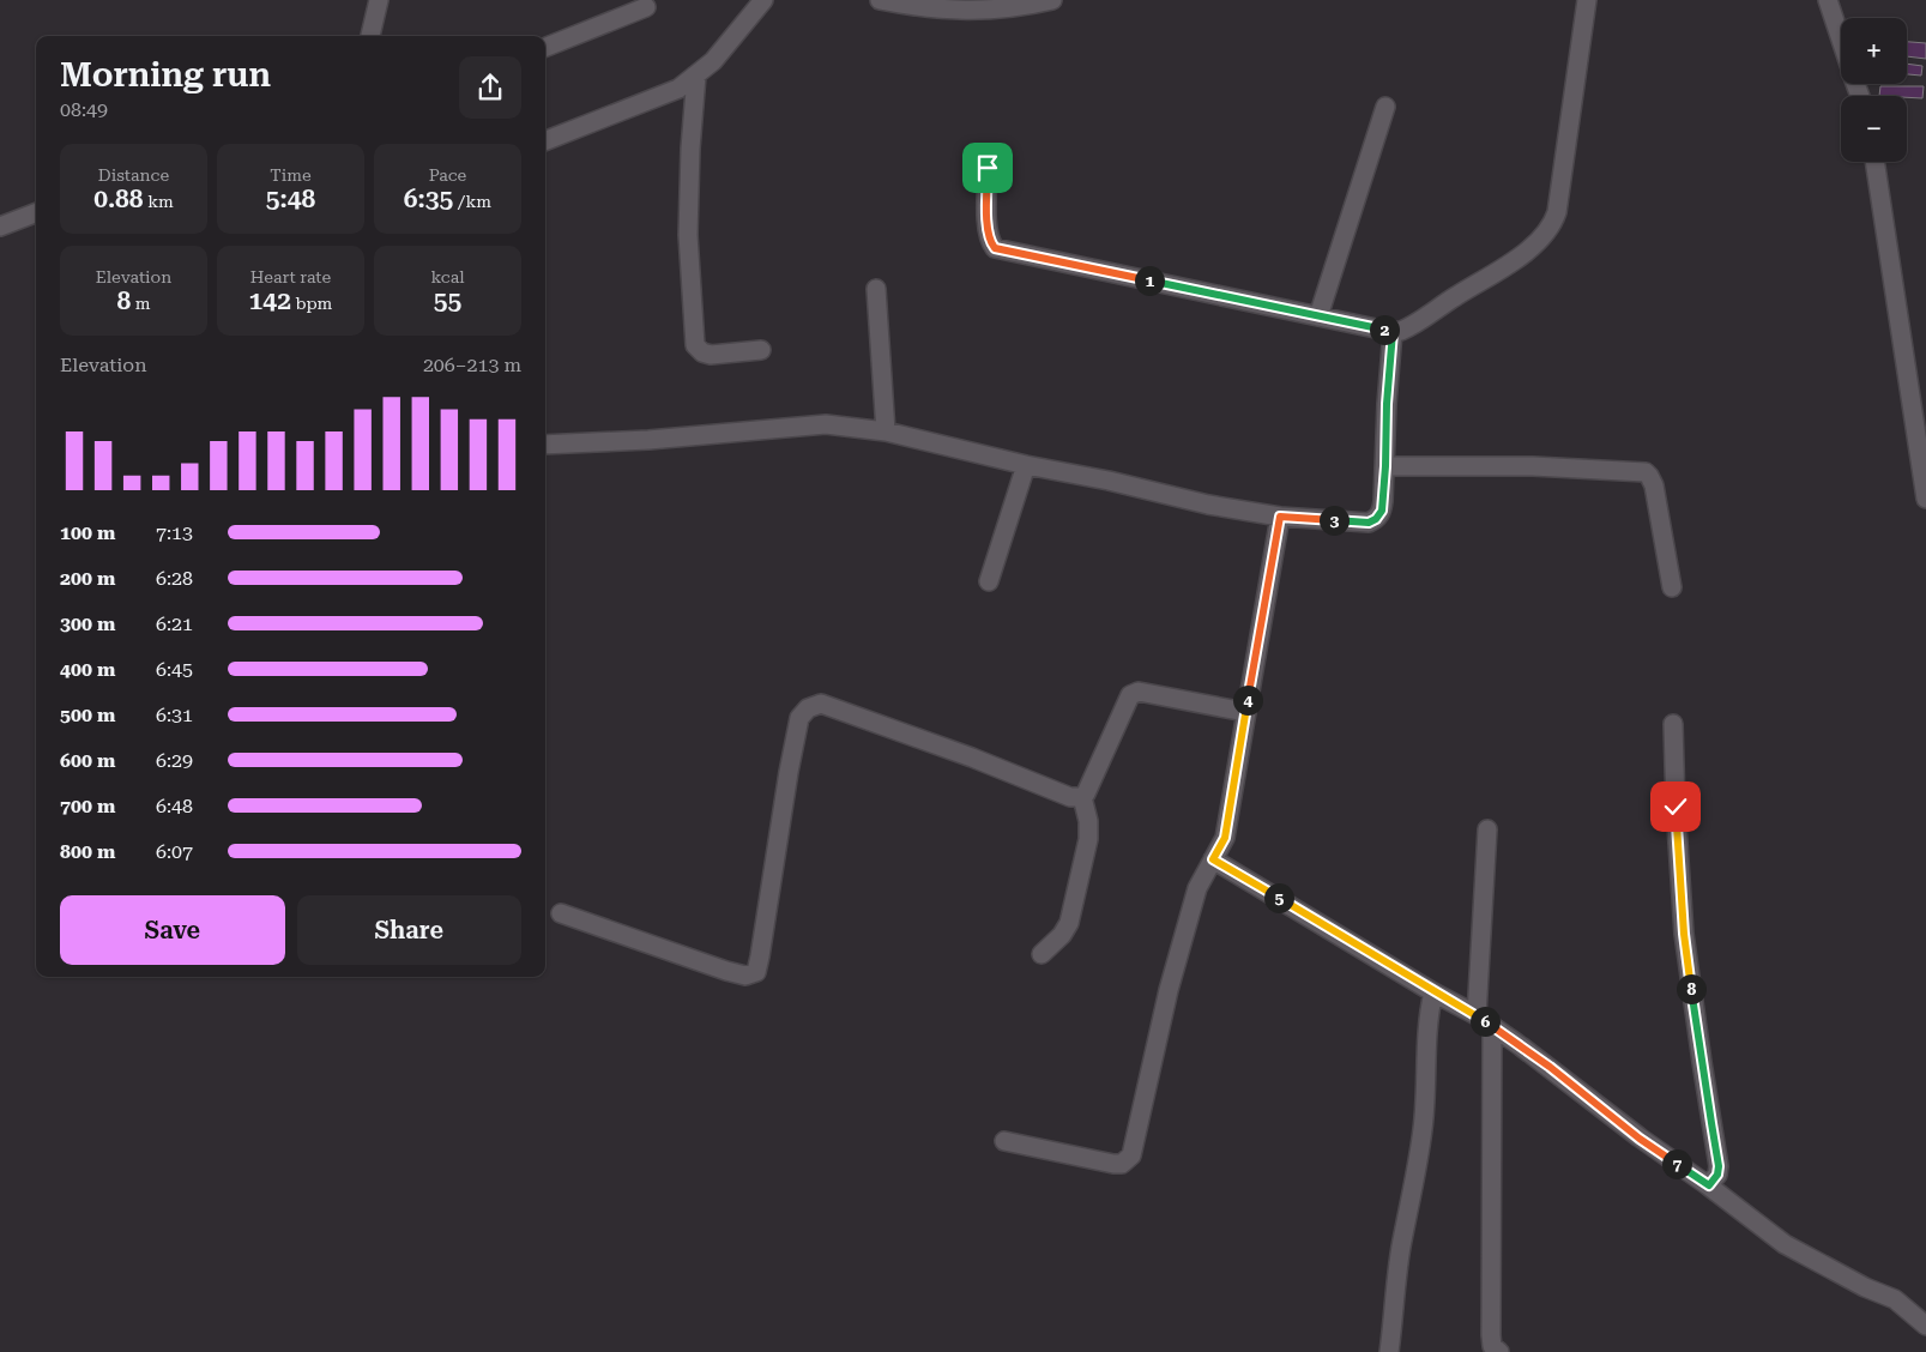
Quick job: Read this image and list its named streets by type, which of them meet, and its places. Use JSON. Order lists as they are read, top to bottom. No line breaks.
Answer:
{"page":{"map_buttons":["+","−"],"heading":["Morning run","08:49"],"stats":[["Distance","0.88 km"],["Time","5:48"],["Pace","6:35 /km"],["Elevation","8 m"],["Heart rate","142 bpm"],["kcal","55"]],"pins":["1","2","3","4","5","8","6","7"],"chart":["Elevation","206–213 m"],"list":[{"name":"100 m","note":"7:13"},{"name":"200 m","note":"6:28"},{"name":"300 m","note":"6:21"},{"name":"400 m","note":"6:45"},{"name":"500 m","note":"6:31"},{"name":"600 m","note":"6:29"},{"name":"700 m","note":"6:48"},{"name":"800 m","note":"6:07"}],"buttons":["Save","Share"]}}
